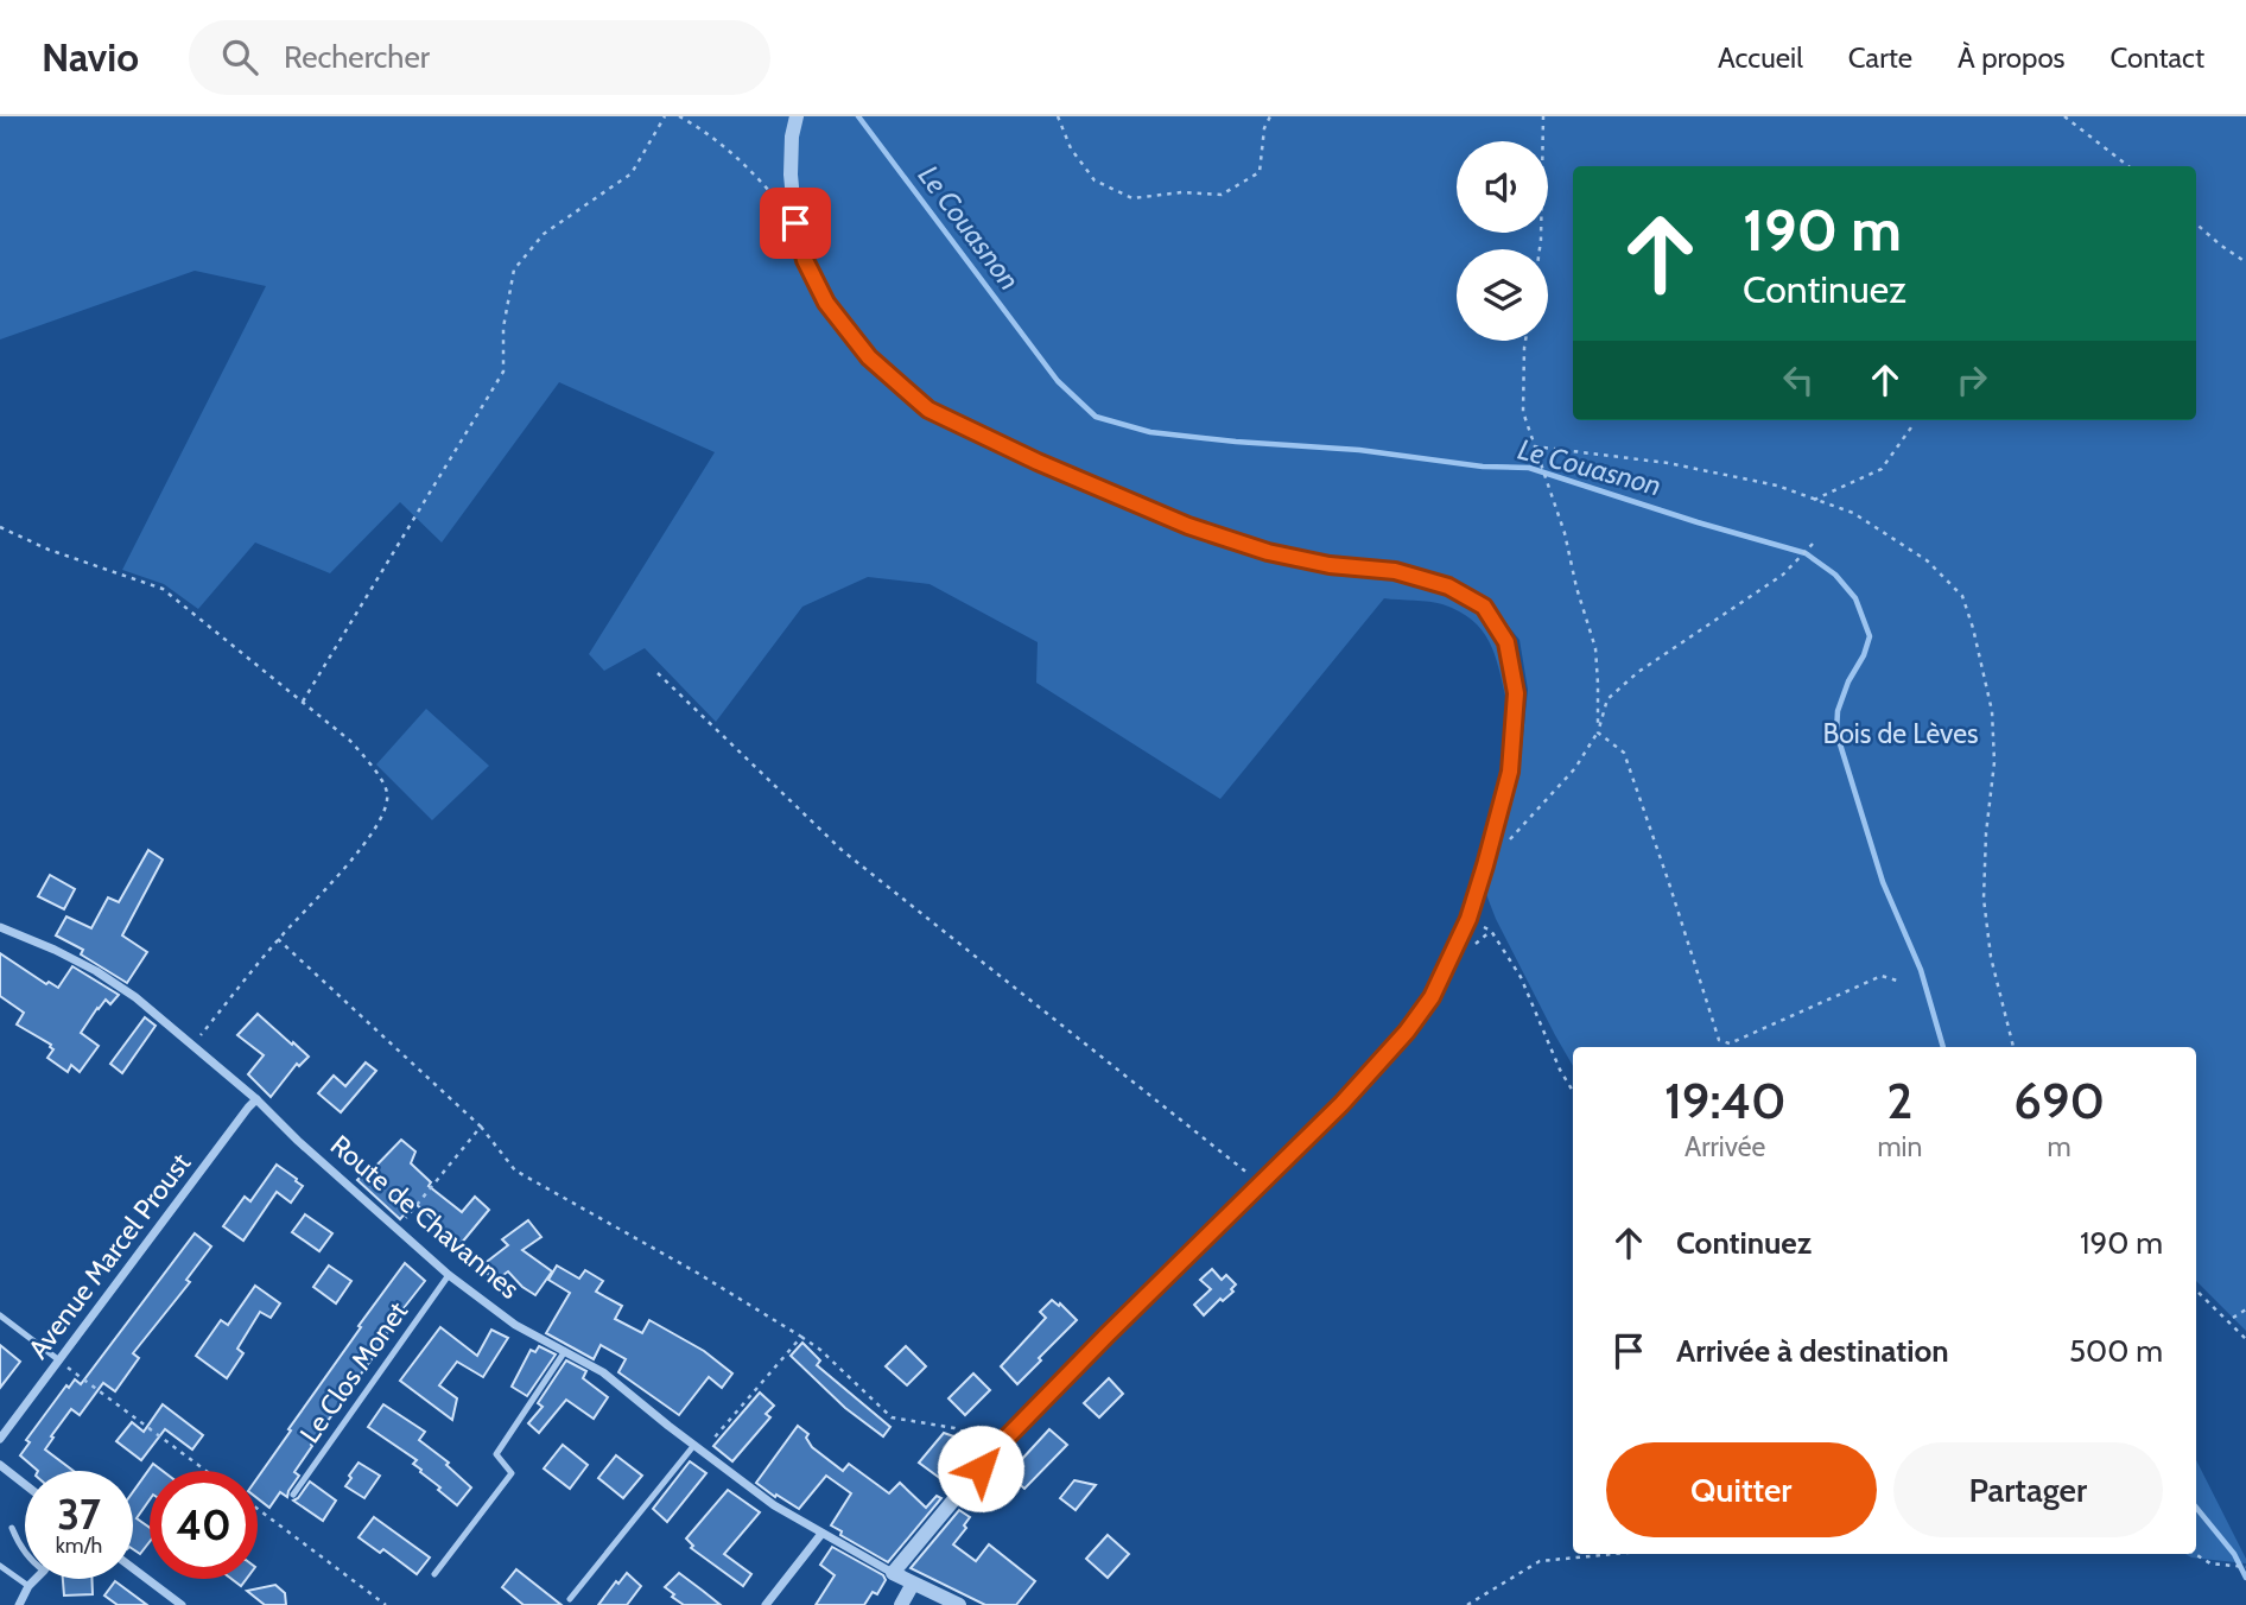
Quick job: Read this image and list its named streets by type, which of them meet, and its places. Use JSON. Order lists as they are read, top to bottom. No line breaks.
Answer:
{"streets":{"street":["Route de Chavannes","Avenue Marcel Proust"],"lane":["Le Clos Monet"]},"crossings":[["Route de Chavannes","Avenue Marcel Proust"],["Route de Chavannes","Le Clos Monet"]],"water":["Le Couasnon"],"parks":["Bois de Lèves"],"page":{"header":"Navio","search":"Rechercher","nav":["Accueil","Carte","À propos","Contact"],"turn":["190 m","Continuez"],"eta":["19:40","Arrivée","2","min","690","m"],"list":[{"name":"Continuez","value":"190 m"},{"name":"Arrivée à destination","value":"500 m"}],"buttons":["Quitter","Partager"],"speed":"37 km/h","limit":"40"}}
